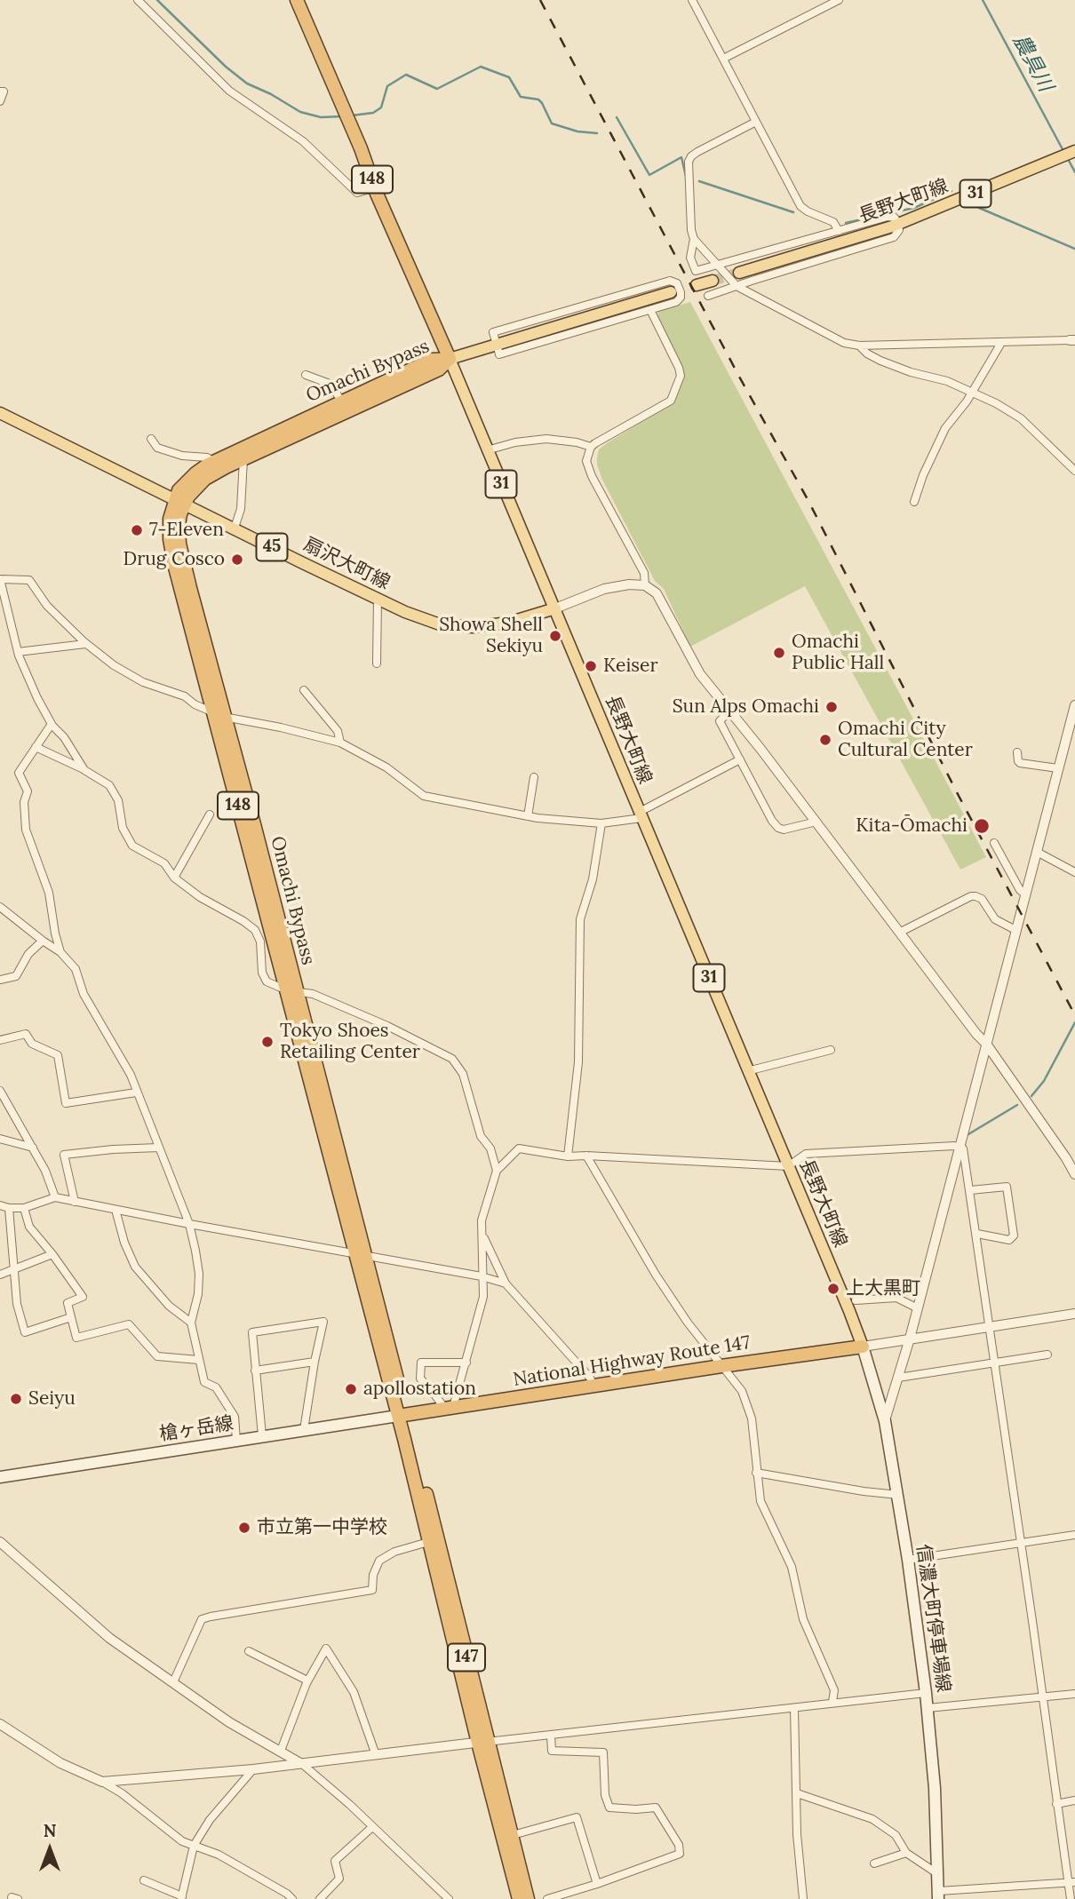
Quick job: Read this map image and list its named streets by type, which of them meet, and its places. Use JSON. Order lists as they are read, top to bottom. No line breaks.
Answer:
{"streets":{"highway":["148","Omachi Bypass","National Highway Route 147","147"],"main road":["31","長野大町線","45","扇沢大町線","槍ヶ岳線","信濃大町停車場線"]},"crossings":[["148","長野大町線"],["148","Omachi Bypass"],["長野大町線","Omachi Bypass"],["長野大町線","扇沢大町線"],["長野大町線","National Highway Route 147"],["長野大町線","信濃大町停車場線"],["Omachi Bypass","扇沢大町線"],["Omachi Bypass","National Highway Route 147"],["Omachi Bypass","槍ヶ岳線"],["Omachi Bypass","147"],["National Highway Route 147","槍ヶ岳線"],["National Highway Route 147","信濃大町停車場線"],["National Highway Route 147","147"],["槍ヶ岳線","147"]],"water":["農具川"],"places":["7-Eleven","Drug Cosco","Showa Shell Sekiyu","Omachi Public Hall","Keiser","Sun Alps Omachi","Omachi City Cultural Center","Kita-Ōmachi","Tokyo Shoes Retailing Center","上大黒町","apollostation","Seiyu","市立第一中学校"],"north":"top"}
